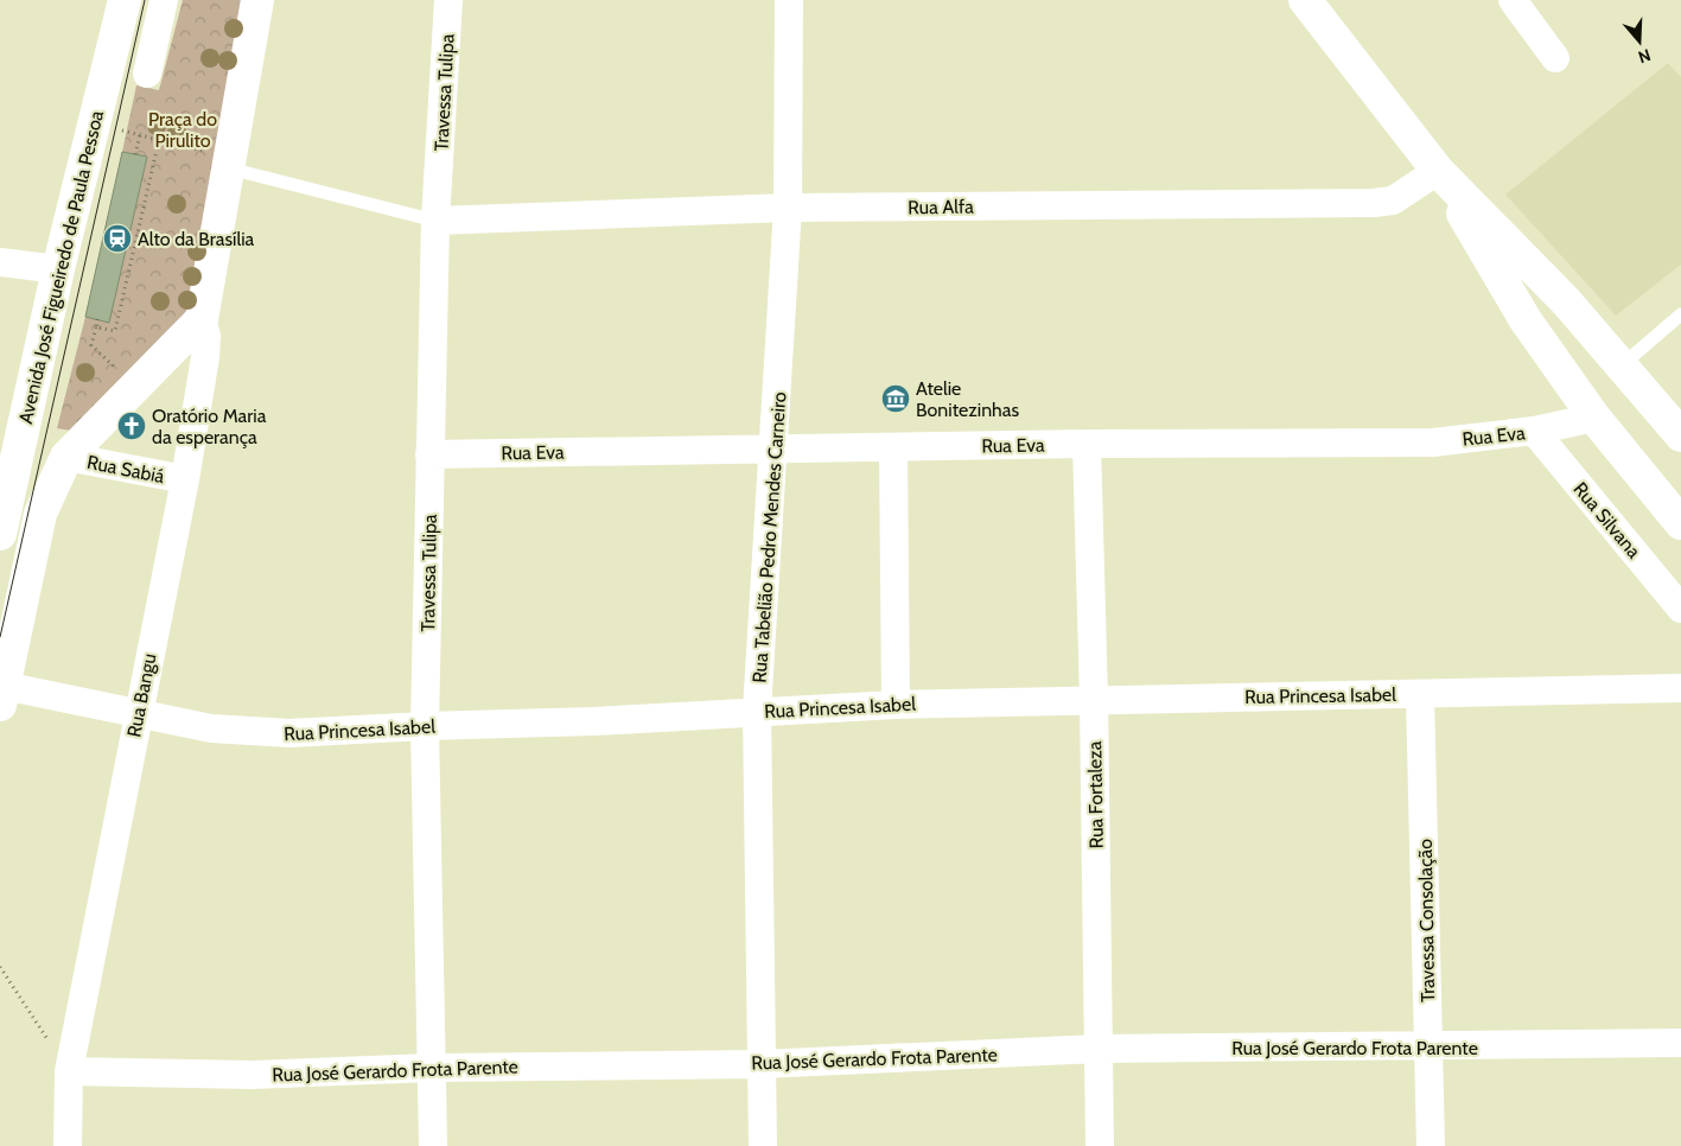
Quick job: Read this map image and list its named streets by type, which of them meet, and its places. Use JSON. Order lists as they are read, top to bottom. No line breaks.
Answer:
{"streets":{"main road":["Avenida José Figueiredo de Paula Pessoa"],"street":["Travessa Tulipa","Rua Alfa","Rua Eva","Rua Sabiá","Rua Silvana","Rua Tabelião Pedro Mendes Carneiro","Rua Bangu","Rua Princesa Isabel","Rua Fortaleza","Travessa Consolação","Rua José Gerardo Frota Parente"]},"crossings":[["Travessa Tulipa","Rua Alfa"],["Travessa Tulipa","Rua Eva"],["Travessa Tulipa","Rua Princesa Isabel"],["Travessa Tulipa","Rua José Gerardo Frota Parente"],["Rua Alfa","Rua Tabelião Pedro Mendes Carneiro"],["Rua Eva","Rua Silvana"],["Rua Eva","Rua Tabelião Pedro Mendes Carneiro"],["Rua Eva","Rua Fortaleza"],["Rua Sabiá","Rua Bangu"],["Rua Tabelião Pedro Mendes Carneiro","Rua Princesa Isabel"],["Rua Tabelião Pedro Mendes Carneiro","Rua José Gerardo Frota Parente"],["Rua Bangu","Rua Princesa Isabel"],["Rua Bangu","Rua José Gerardo Frota Parente"],["Rua Princesa Isabel","Rua Fortaleza"],["Rua Princesa Isabel","Travessa Consolação"],["Rua Fortaleza","Rua José Gerardo Frota Parente"],["Travessa Consolação","Rua José Gerardo Frota Parente"]],"parks":["Praça do Pirulito"],"places":{"station":["Alto da Brasília"],"museum":["Atelie Bonitezinhas"],"church":["Oratório Maria da esperança"]},"north":"bottom"}
